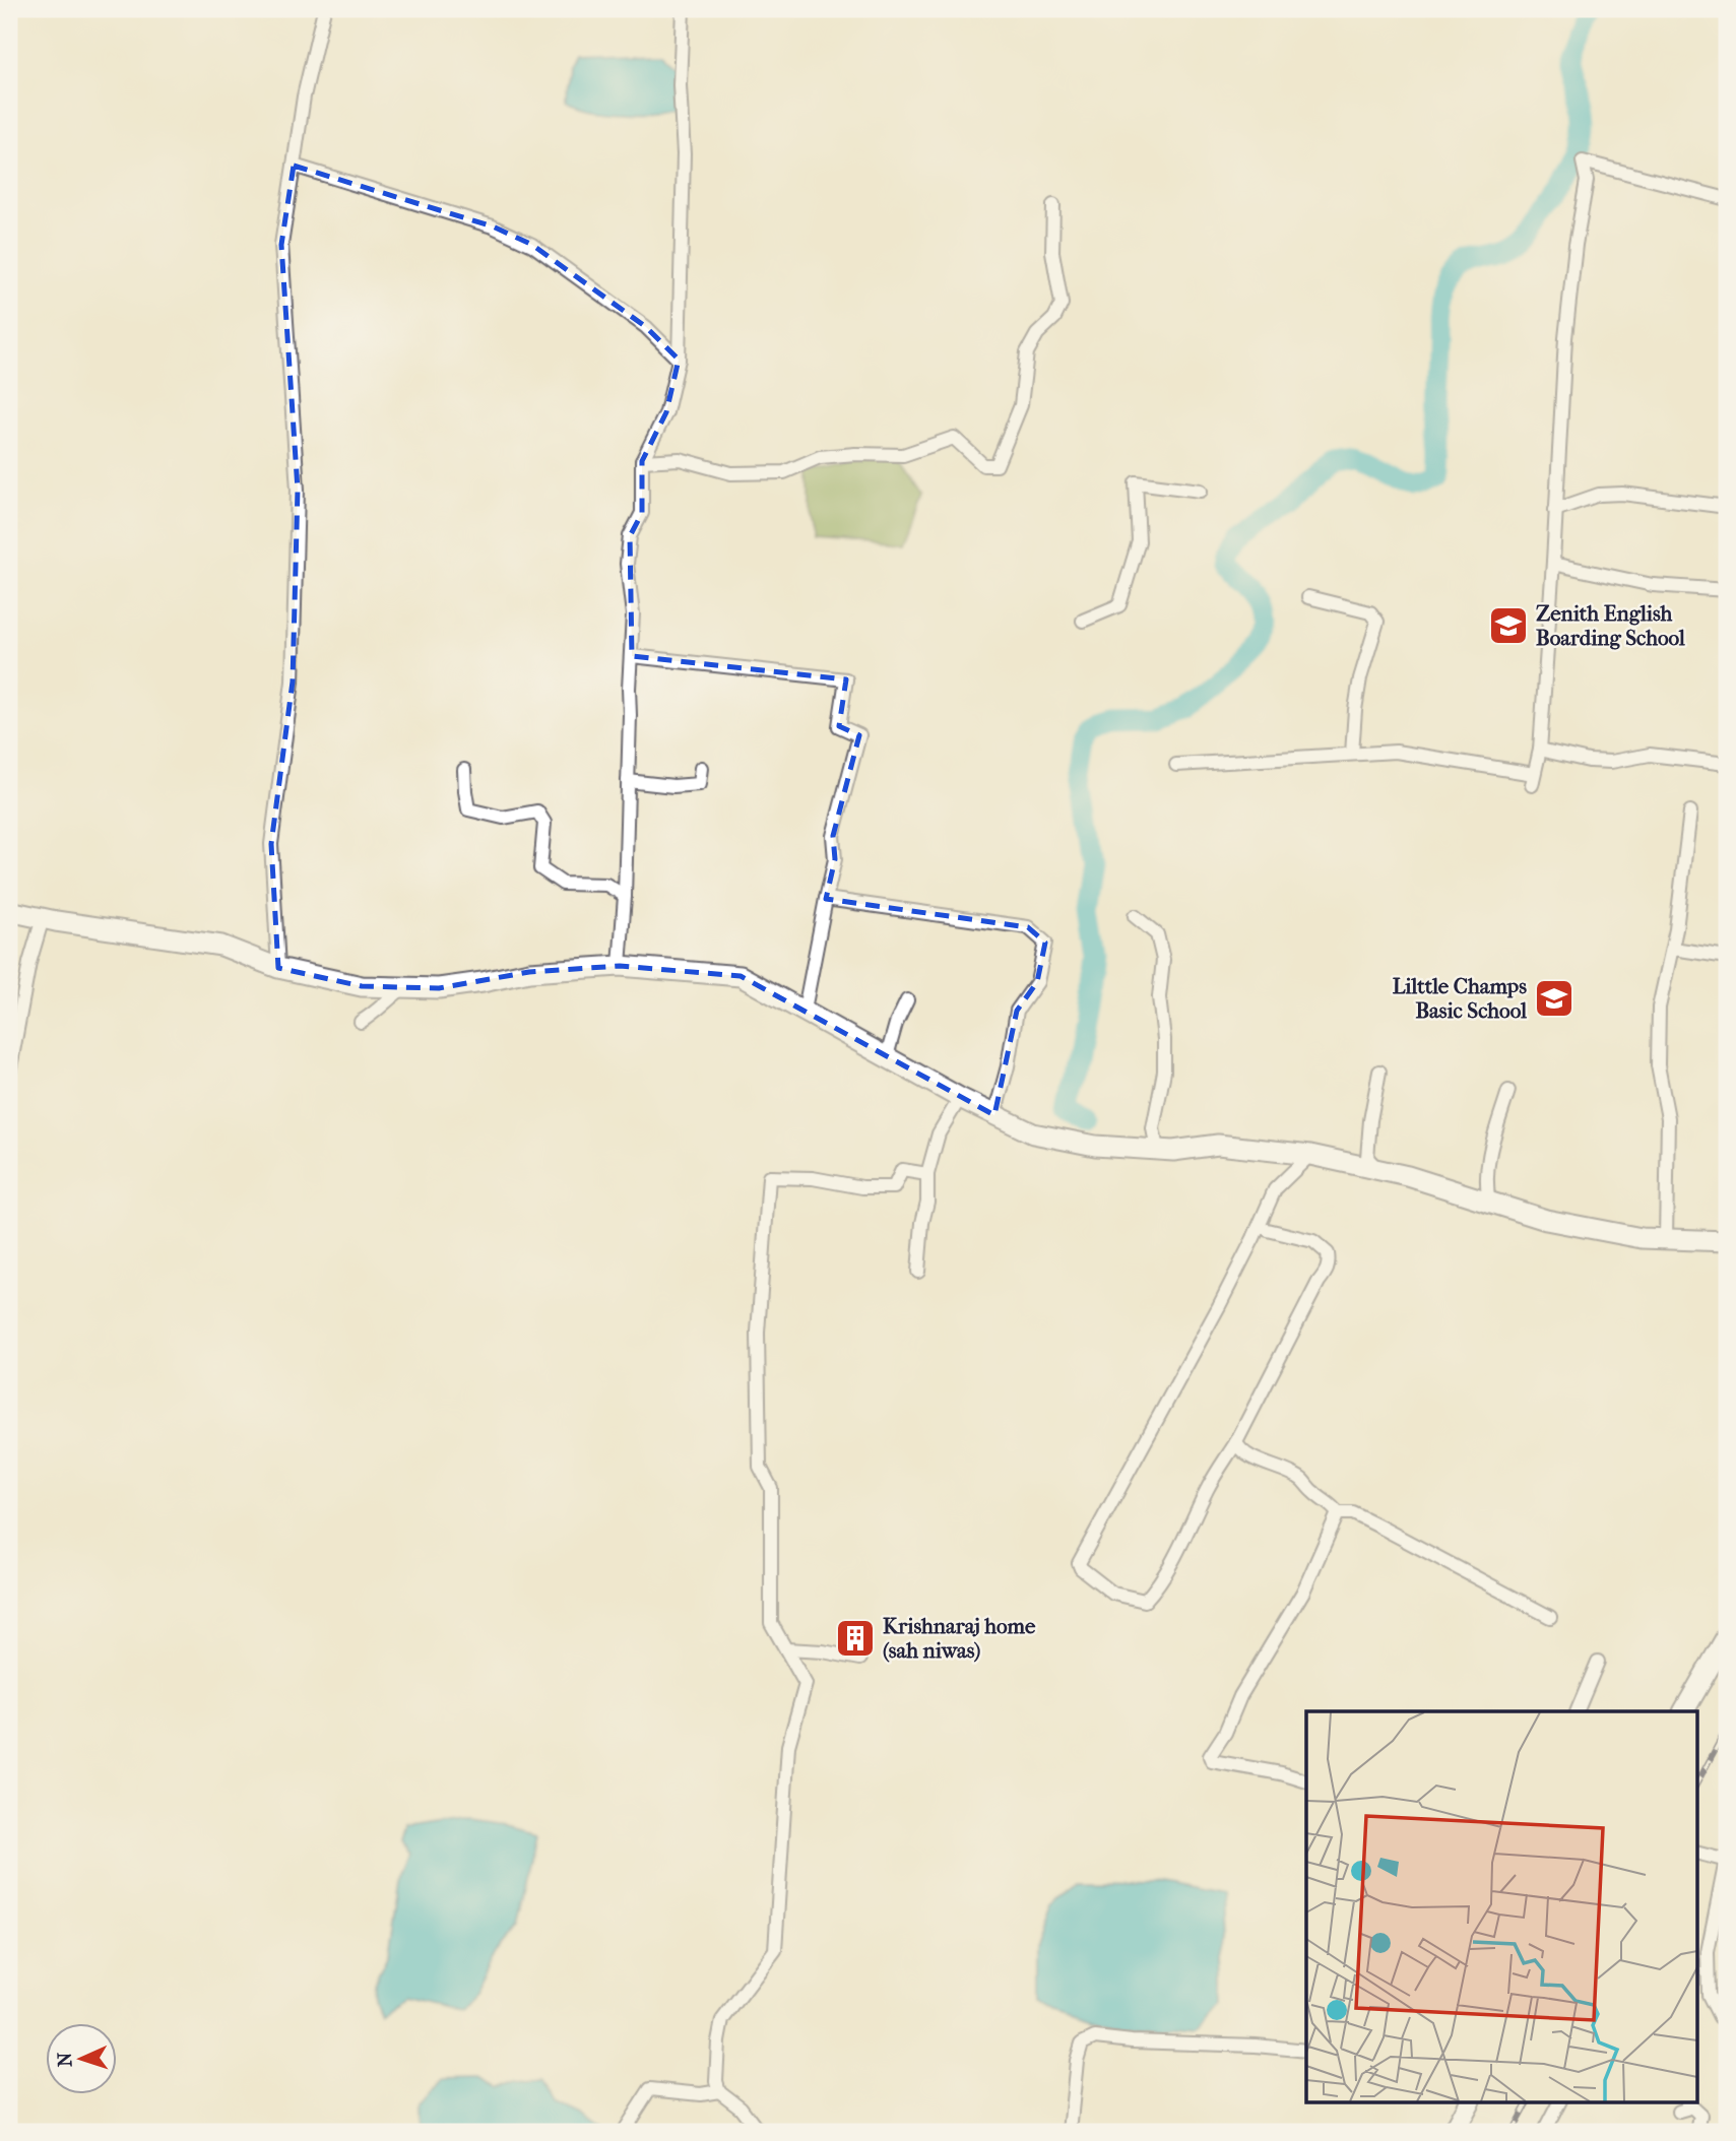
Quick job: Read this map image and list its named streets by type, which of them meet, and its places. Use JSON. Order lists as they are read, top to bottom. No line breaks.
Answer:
{"places":{"school or university":["Zenith English Boarding School","Lilttle Champs Basic School"],"building":["Krishnaraj home (sah niwas)"]},"north":"left"}
